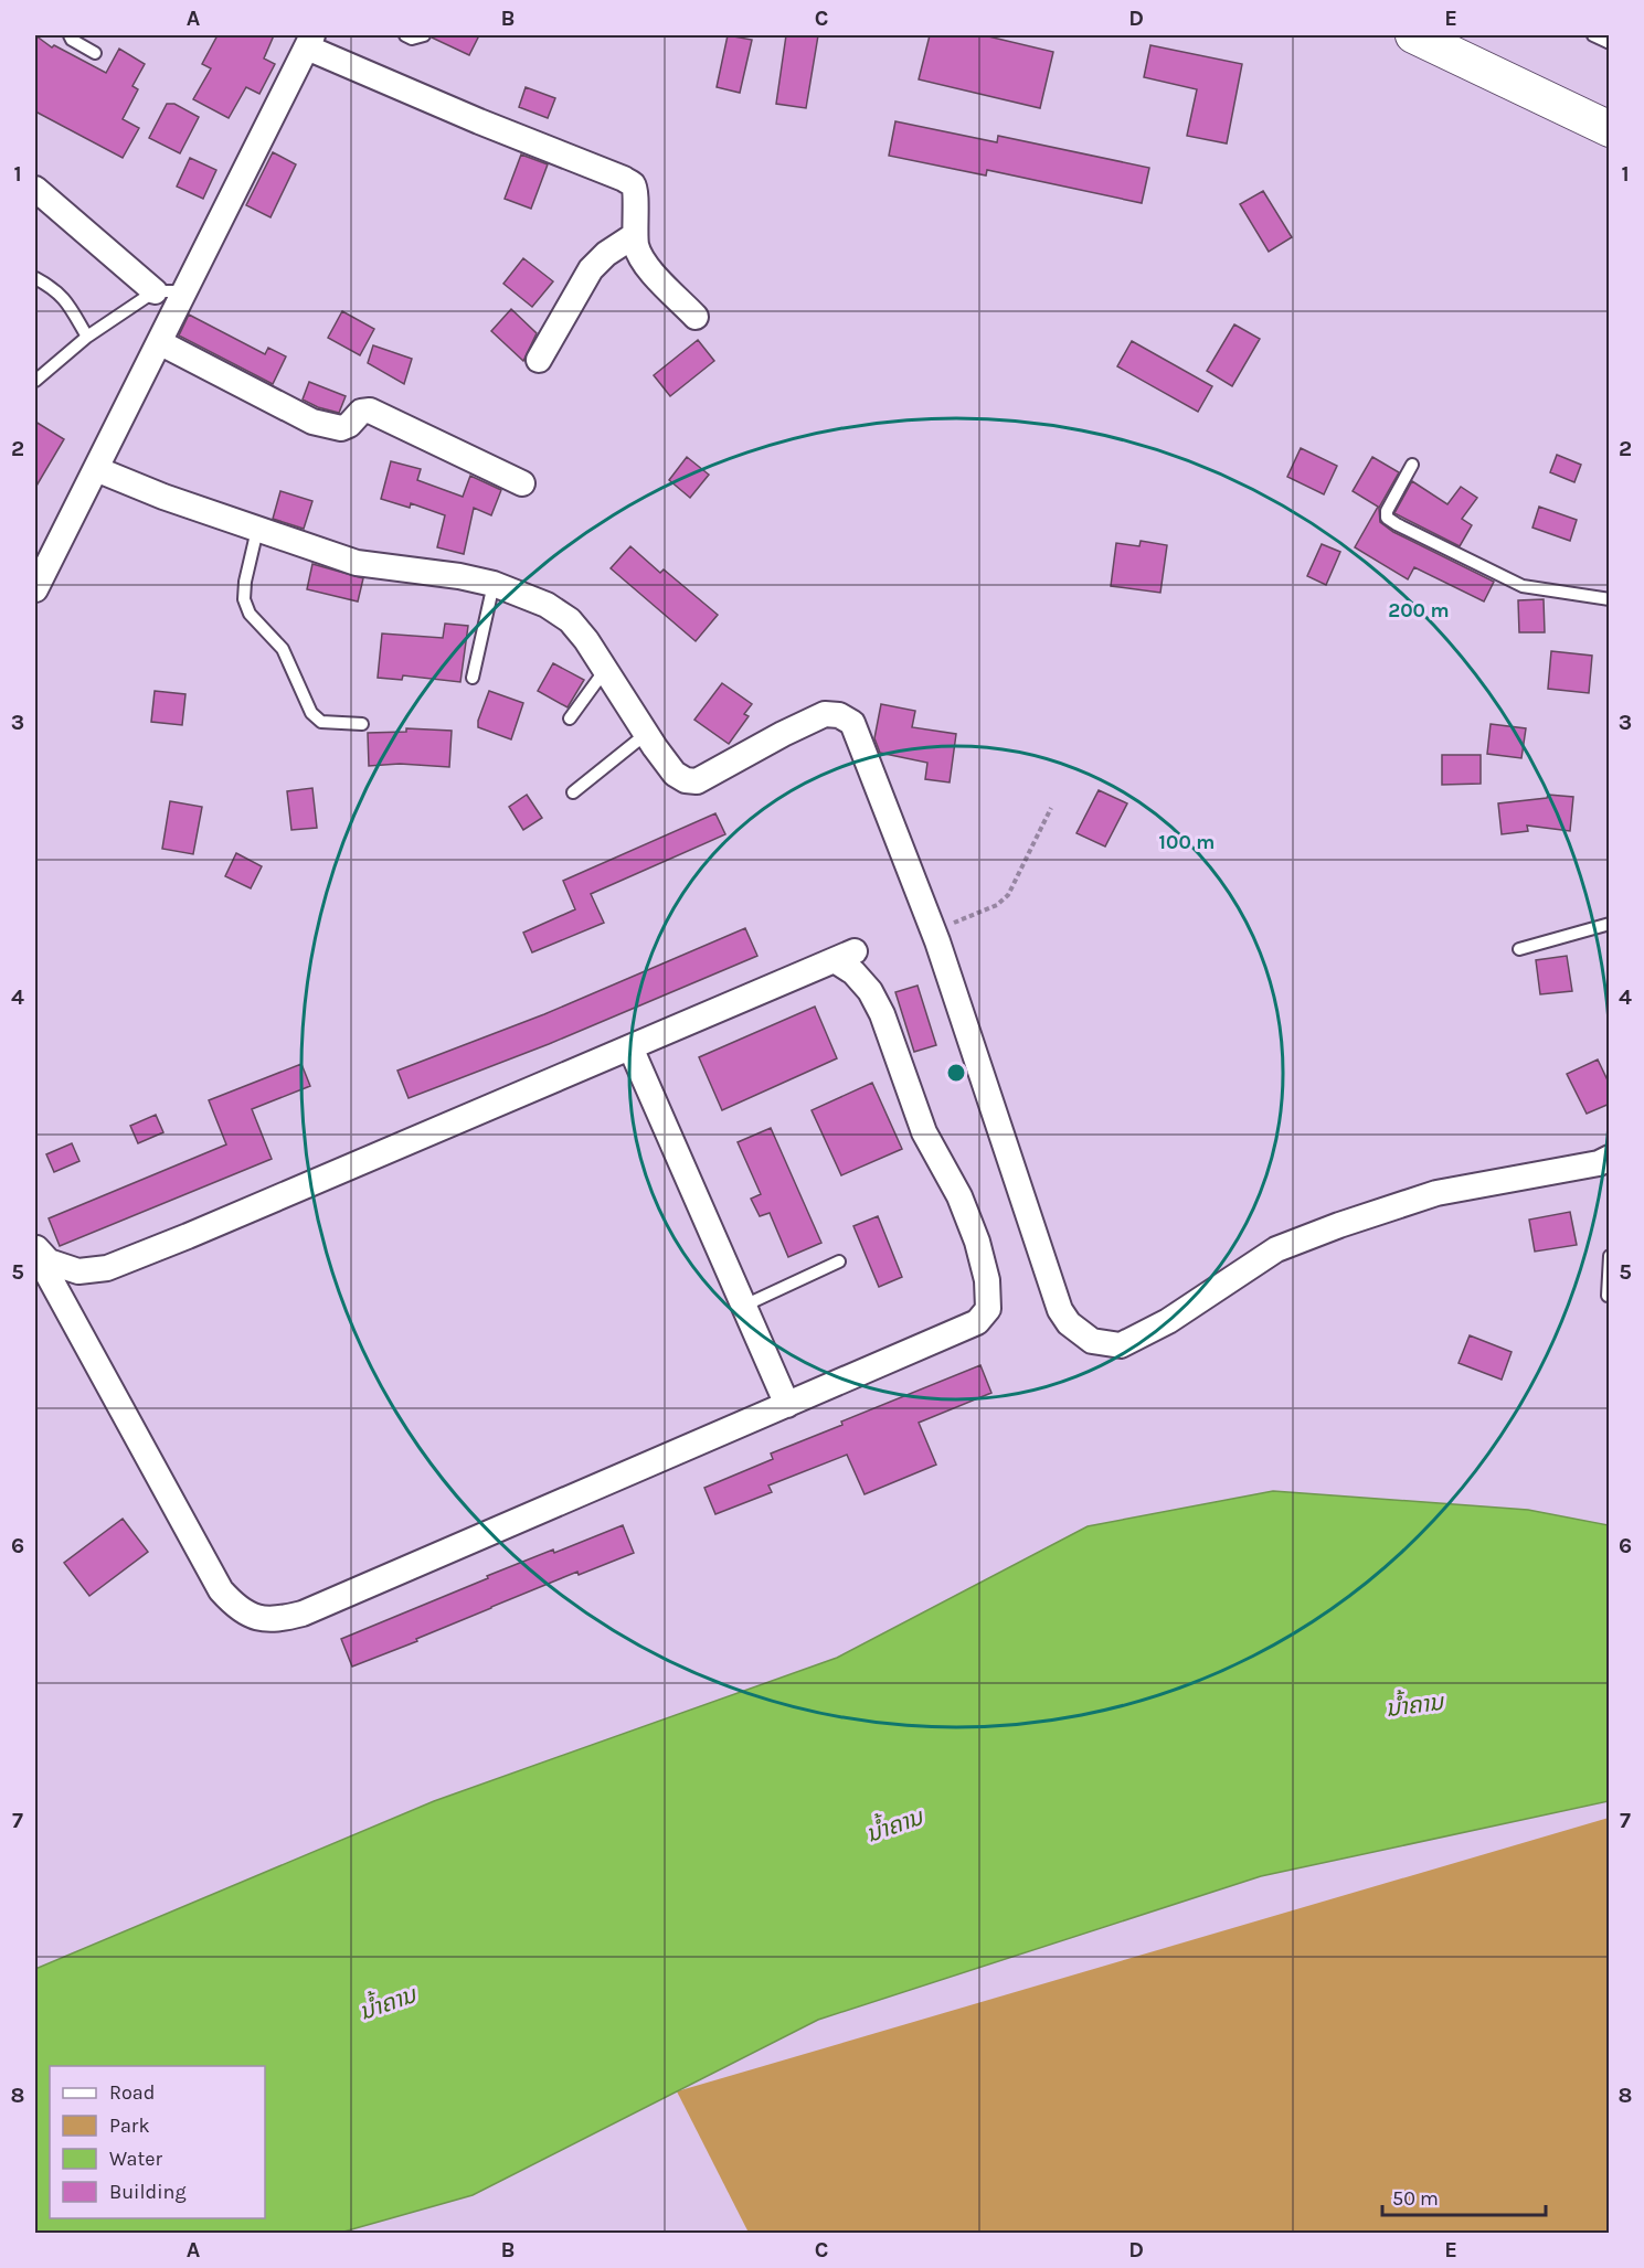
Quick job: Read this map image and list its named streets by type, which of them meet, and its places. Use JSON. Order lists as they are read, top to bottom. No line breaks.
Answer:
{"water":["ນ້ຳຄານ"],"legend":["Road","Park","Water","Building"],"scale_bar":"50 m","grid":{"columns":["A","B","C","D","E"],"rows":["1","2","3","4","5","6","7","8"]},"rings":["200 m","100 m"]}
